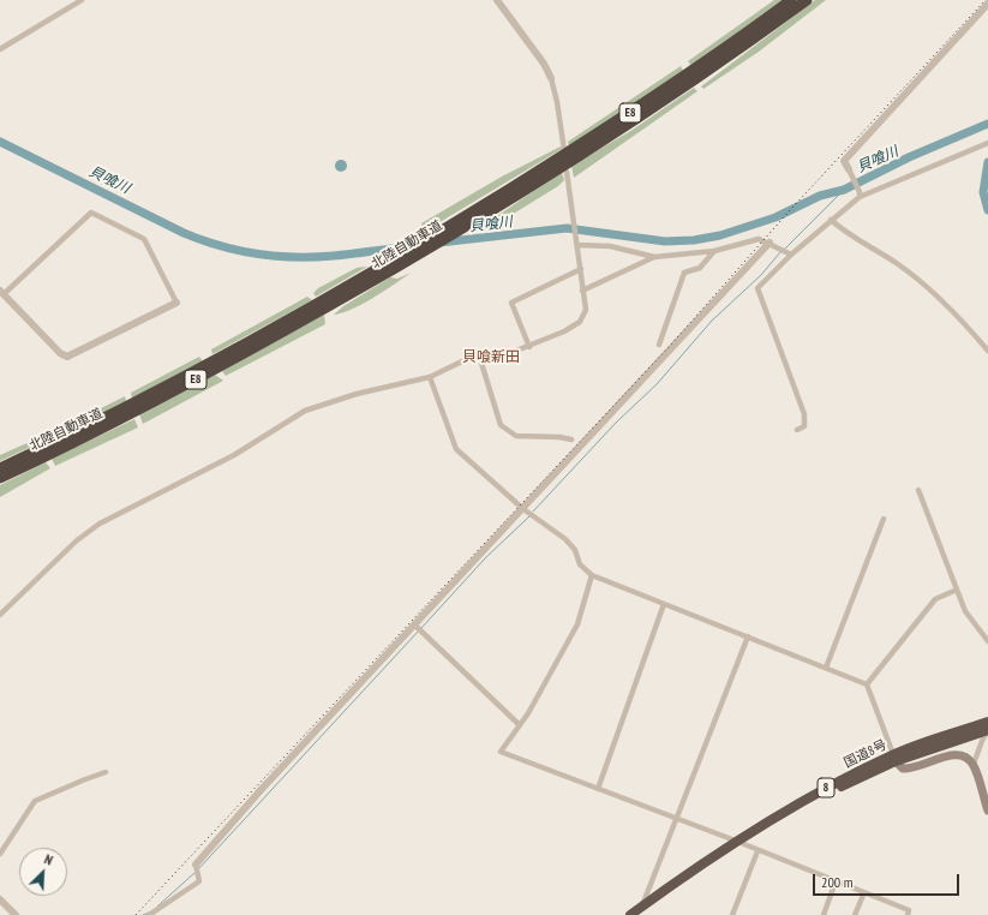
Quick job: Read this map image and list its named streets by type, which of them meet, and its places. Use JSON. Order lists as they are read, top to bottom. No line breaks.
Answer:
{"streets":{"highway":["E8","北陸自動車道","国道8号","8"]},"districts":["貝喰新田"],"water":["貝喰川"],"scale_bar":"200 m","north":"top right"}
